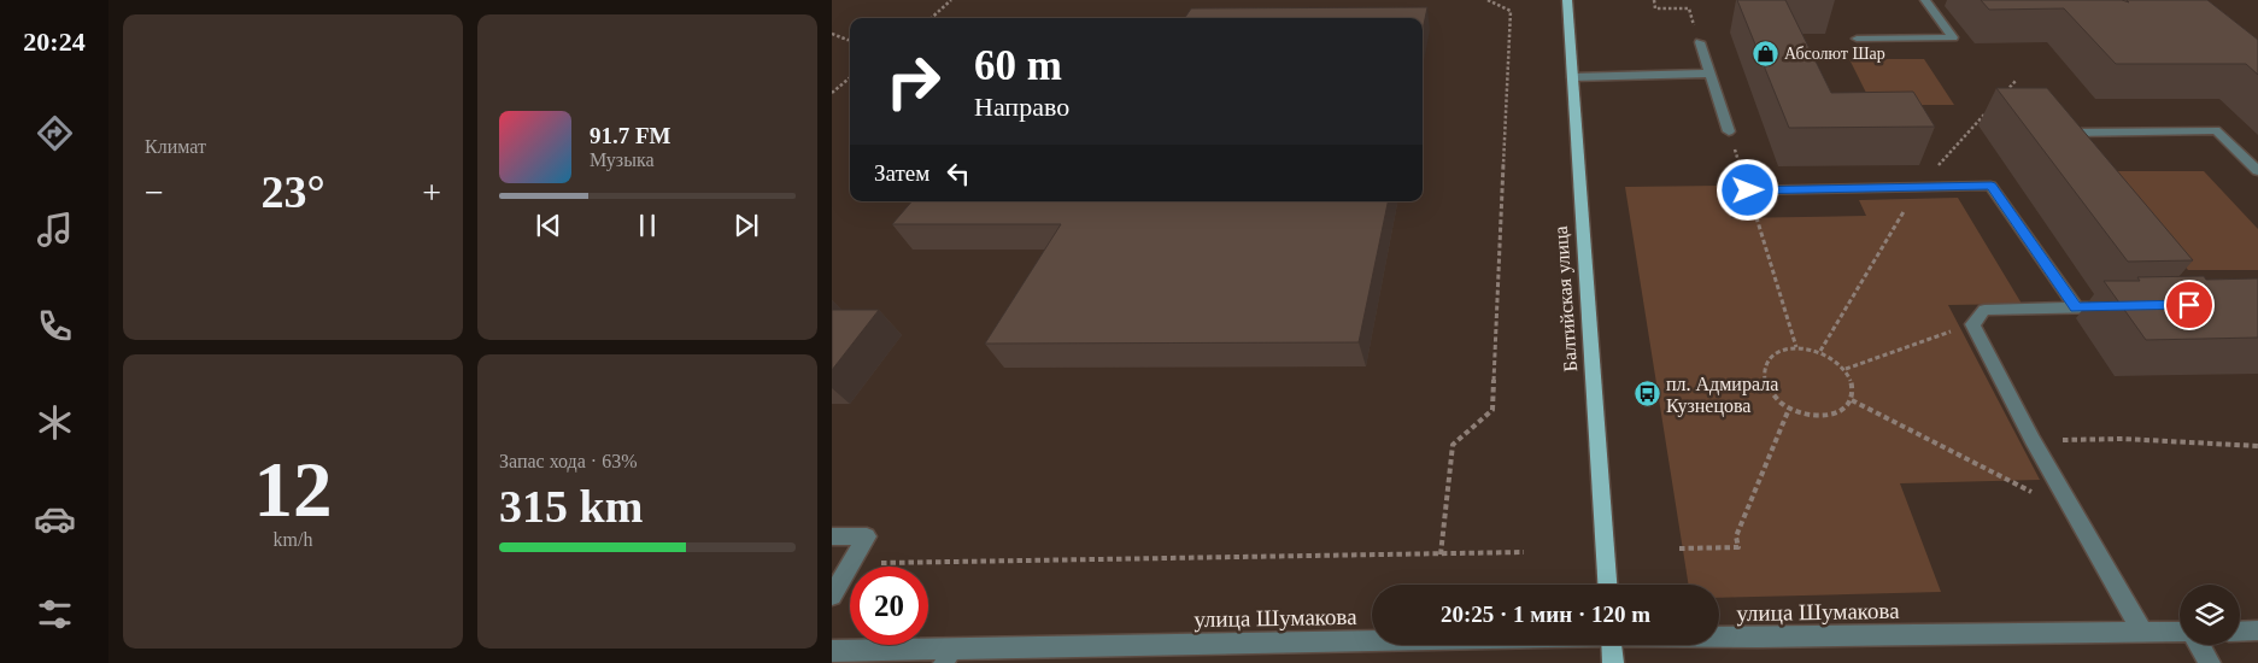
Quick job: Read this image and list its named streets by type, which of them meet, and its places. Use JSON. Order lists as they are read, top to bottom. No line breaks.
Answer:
{"streets":{"main road":["Балтийская улица"],"street":["улица Шумакова"]},"places":{"shop":["Абсолют Шар"],"bus stop":["пл. Адмирала Кузнецова"]},"page":{"tabs":"20:24","tile":["Климат",["12","km/h"],["Запас хода · 63%","315 km"]],"turn":["60 m","Направо"],"song":["91.7 FM","Музыка"],"then":"Затем","heat":["−","23°","+"],"limit":"20","trip":"20:25 · 1 мин · 120 m"}}
